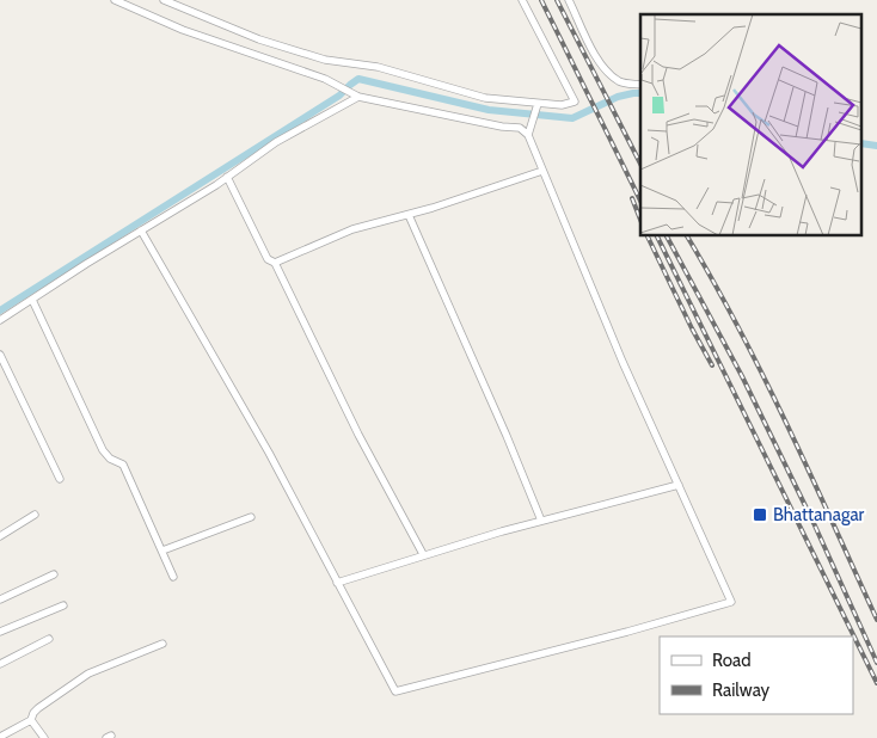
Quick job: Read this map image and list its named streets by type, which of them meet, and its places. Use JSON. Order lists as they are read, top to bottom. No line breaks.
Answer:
{"places":{"transit":["Bhattanagar"]},"legend":["Road","Railway"]}
